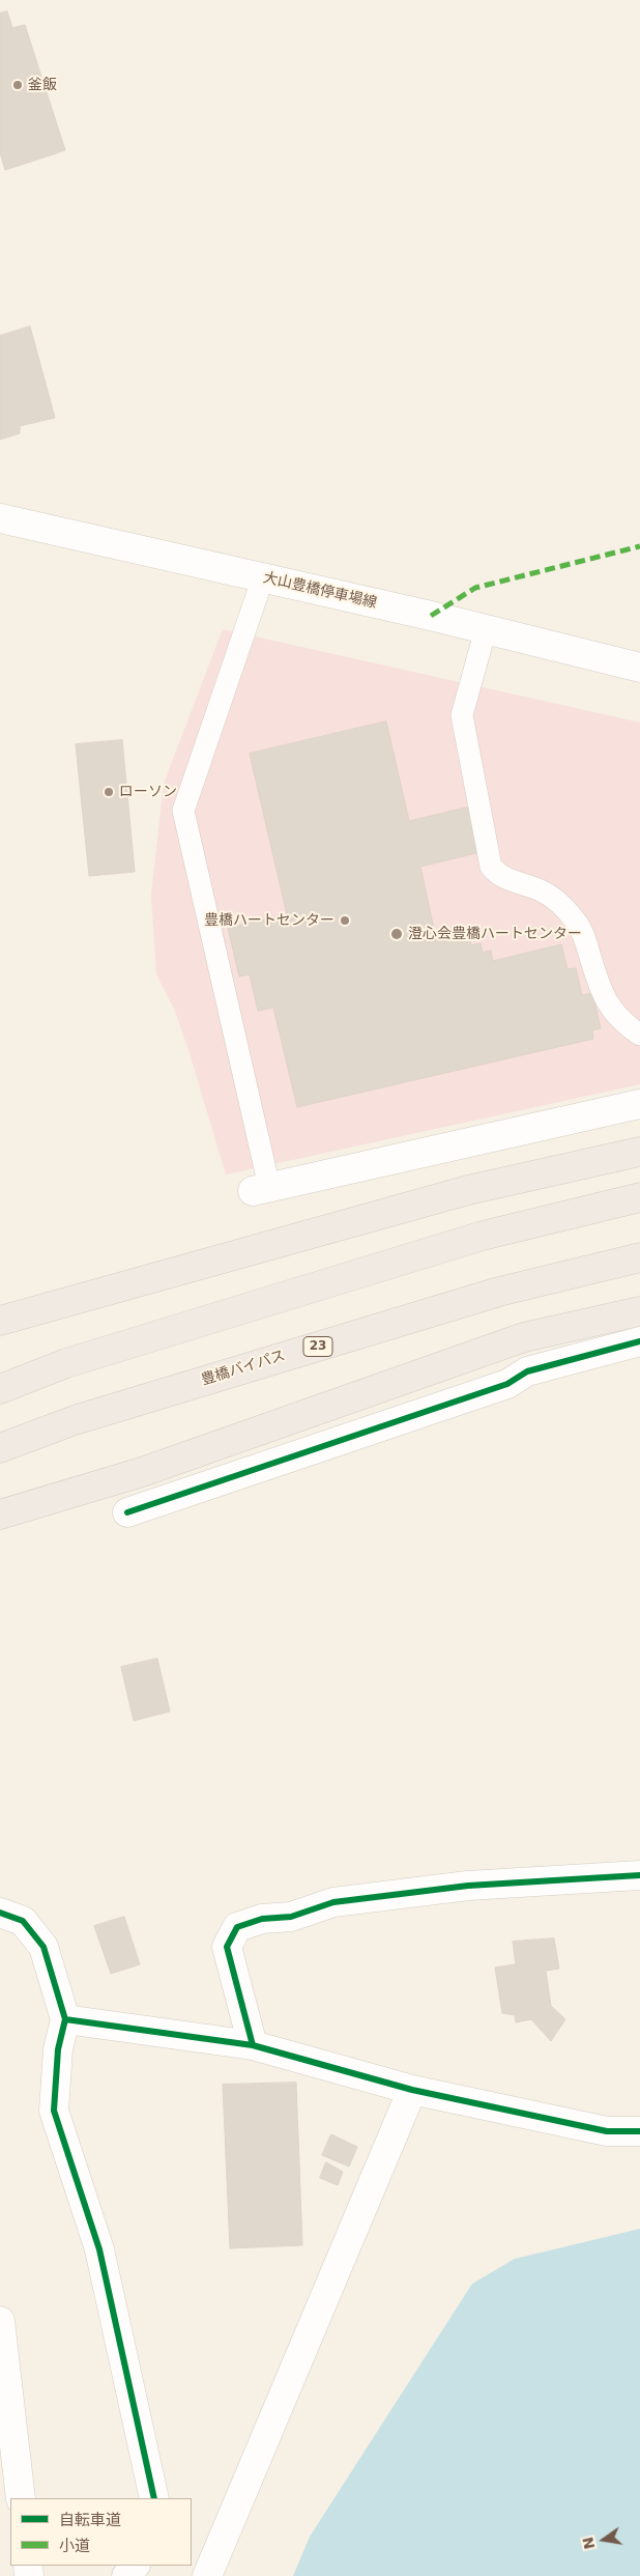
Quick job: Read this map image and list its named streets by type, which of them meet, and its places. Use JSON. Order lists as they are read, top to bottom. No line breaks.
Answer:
{"streets":{"highway":["23","豊橋バイパス"],"street":["大山豊橋停車場線"]},"places":["釜飯","ローソン","豊橋ハートセンター","澄心会豊橋ハートセンター"],"legend":["自転車道","小道"],"north":"left"}
